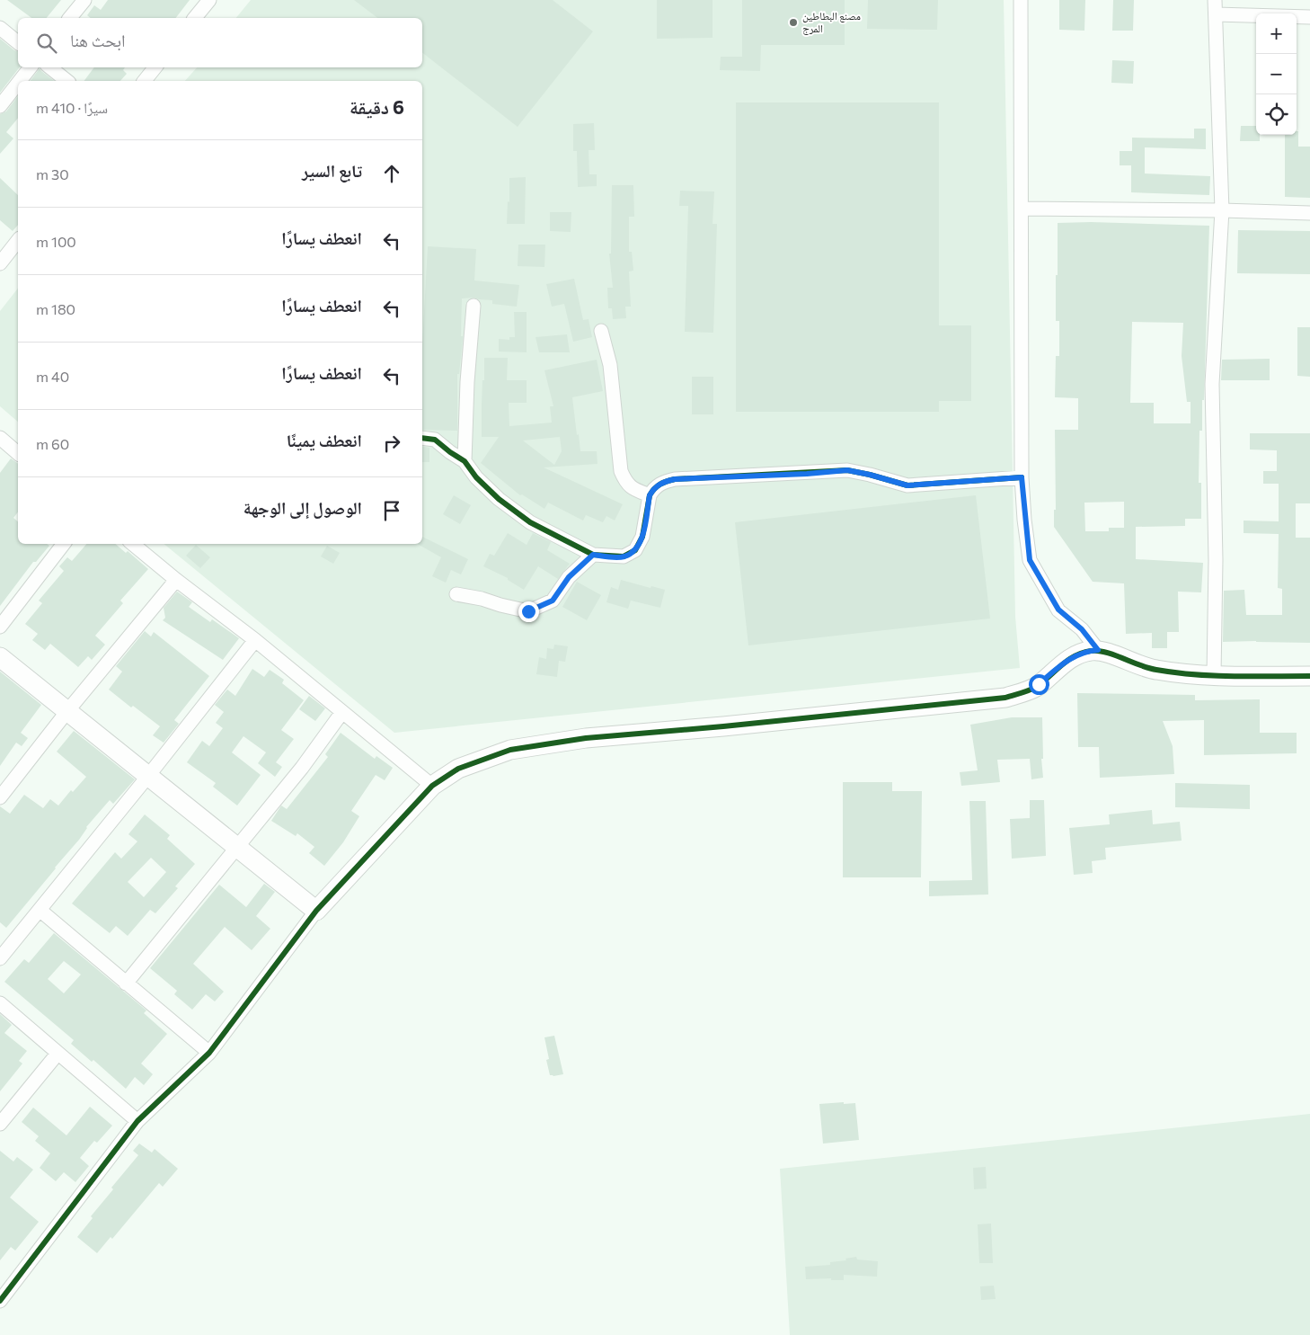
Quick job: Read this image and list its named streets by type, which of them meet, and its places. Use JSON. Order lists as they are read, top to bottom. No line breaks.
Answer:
{"places":["مصنع البطاطين المرج"],"page":{"map_buttons":["+","−"],"search":"ابحث هنا","heading":["6 دقيقة","سيرًا · 410 m"],"list":[["تابع السير","30 m"],["انعطف يسارًا","100 m"],["انعطف يسارًا","180 m"],["انعطف يسارًا","40 m"],["انعطف يمينًا","60 m"],"الوصول إلى الوجهة"]}}
